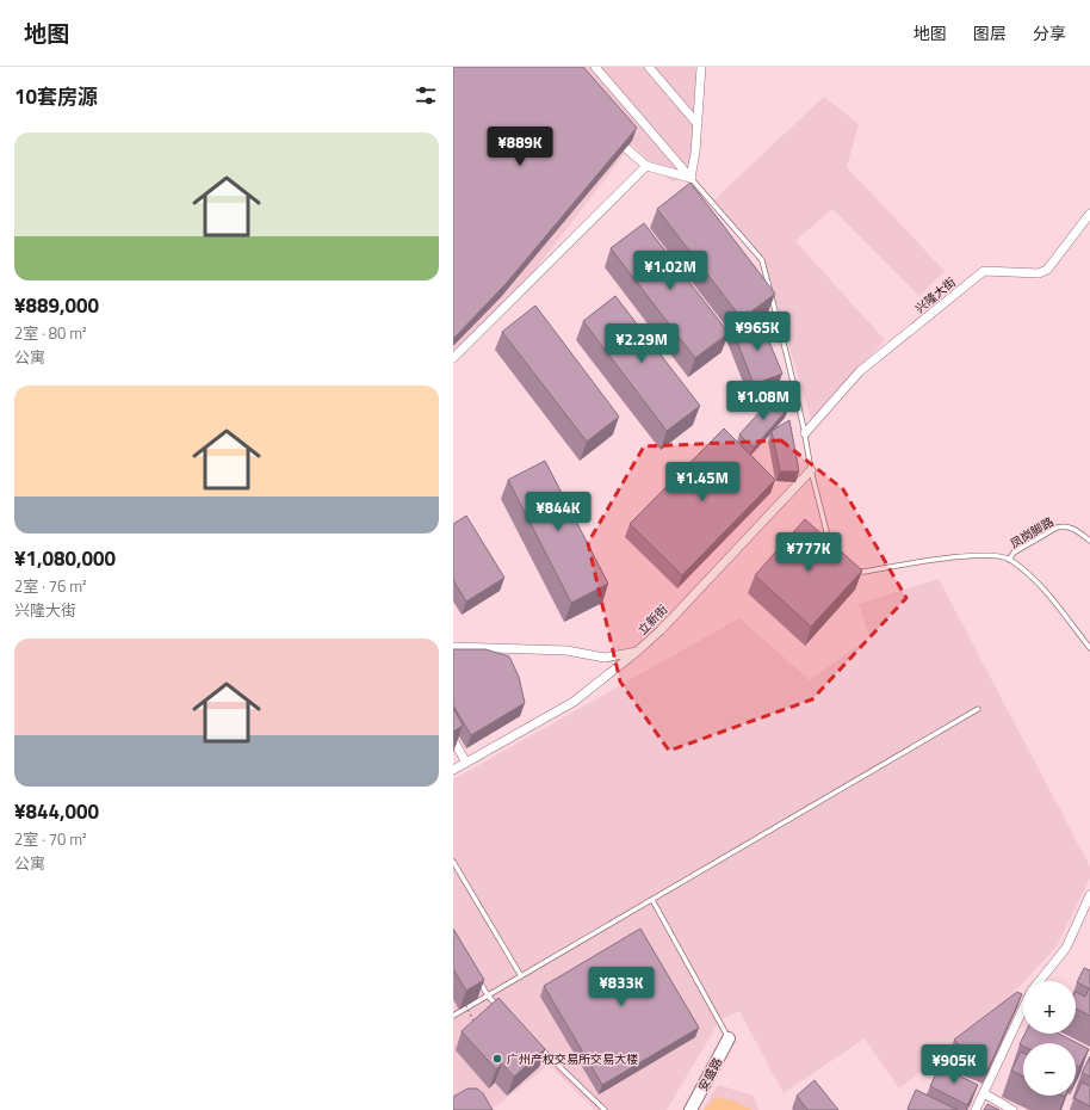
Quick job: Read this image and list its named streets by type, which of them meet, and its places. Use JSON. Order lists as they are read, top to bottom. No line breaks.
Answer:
{"streets":{"street":["兴隆大街","立新街","安盛路"],"lane":["凤岗脚路"]},"places":["广州产权交易所交易大楼"],"page":{"header":"地图","nav":["地图","图层","分享"],"heading":"10套房源","list":[{"name":"¥889,000","note":"2室 · 80 m² · 公寓"},{"name":"¥1,080,000","note":"2室 · 76 m² · 兴隆大街"},{"name":"¥844,000","note":"2室 · 70 m² · 公寓"}],"price":["¥889K","¥1.02M","¥965K","¥2.29M","¥1.08M","¥1.45M","¥844K","¥777K","¥833K","¥905K"],"map_buttons":["+","−"]}}
